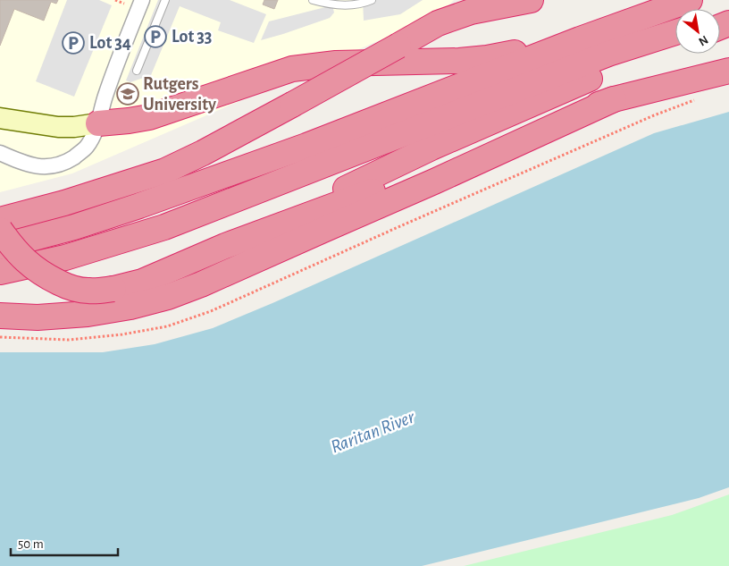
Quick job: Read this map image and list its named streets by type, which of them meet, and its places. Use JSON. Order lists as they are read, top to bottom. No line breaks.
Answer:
{"water":["Raritan River"],"places":{"parking":["Lot 33","Lot 34"],"school or university":["Rutgers University"]},"scale_bar":"50 m","north":"bottom right"}
